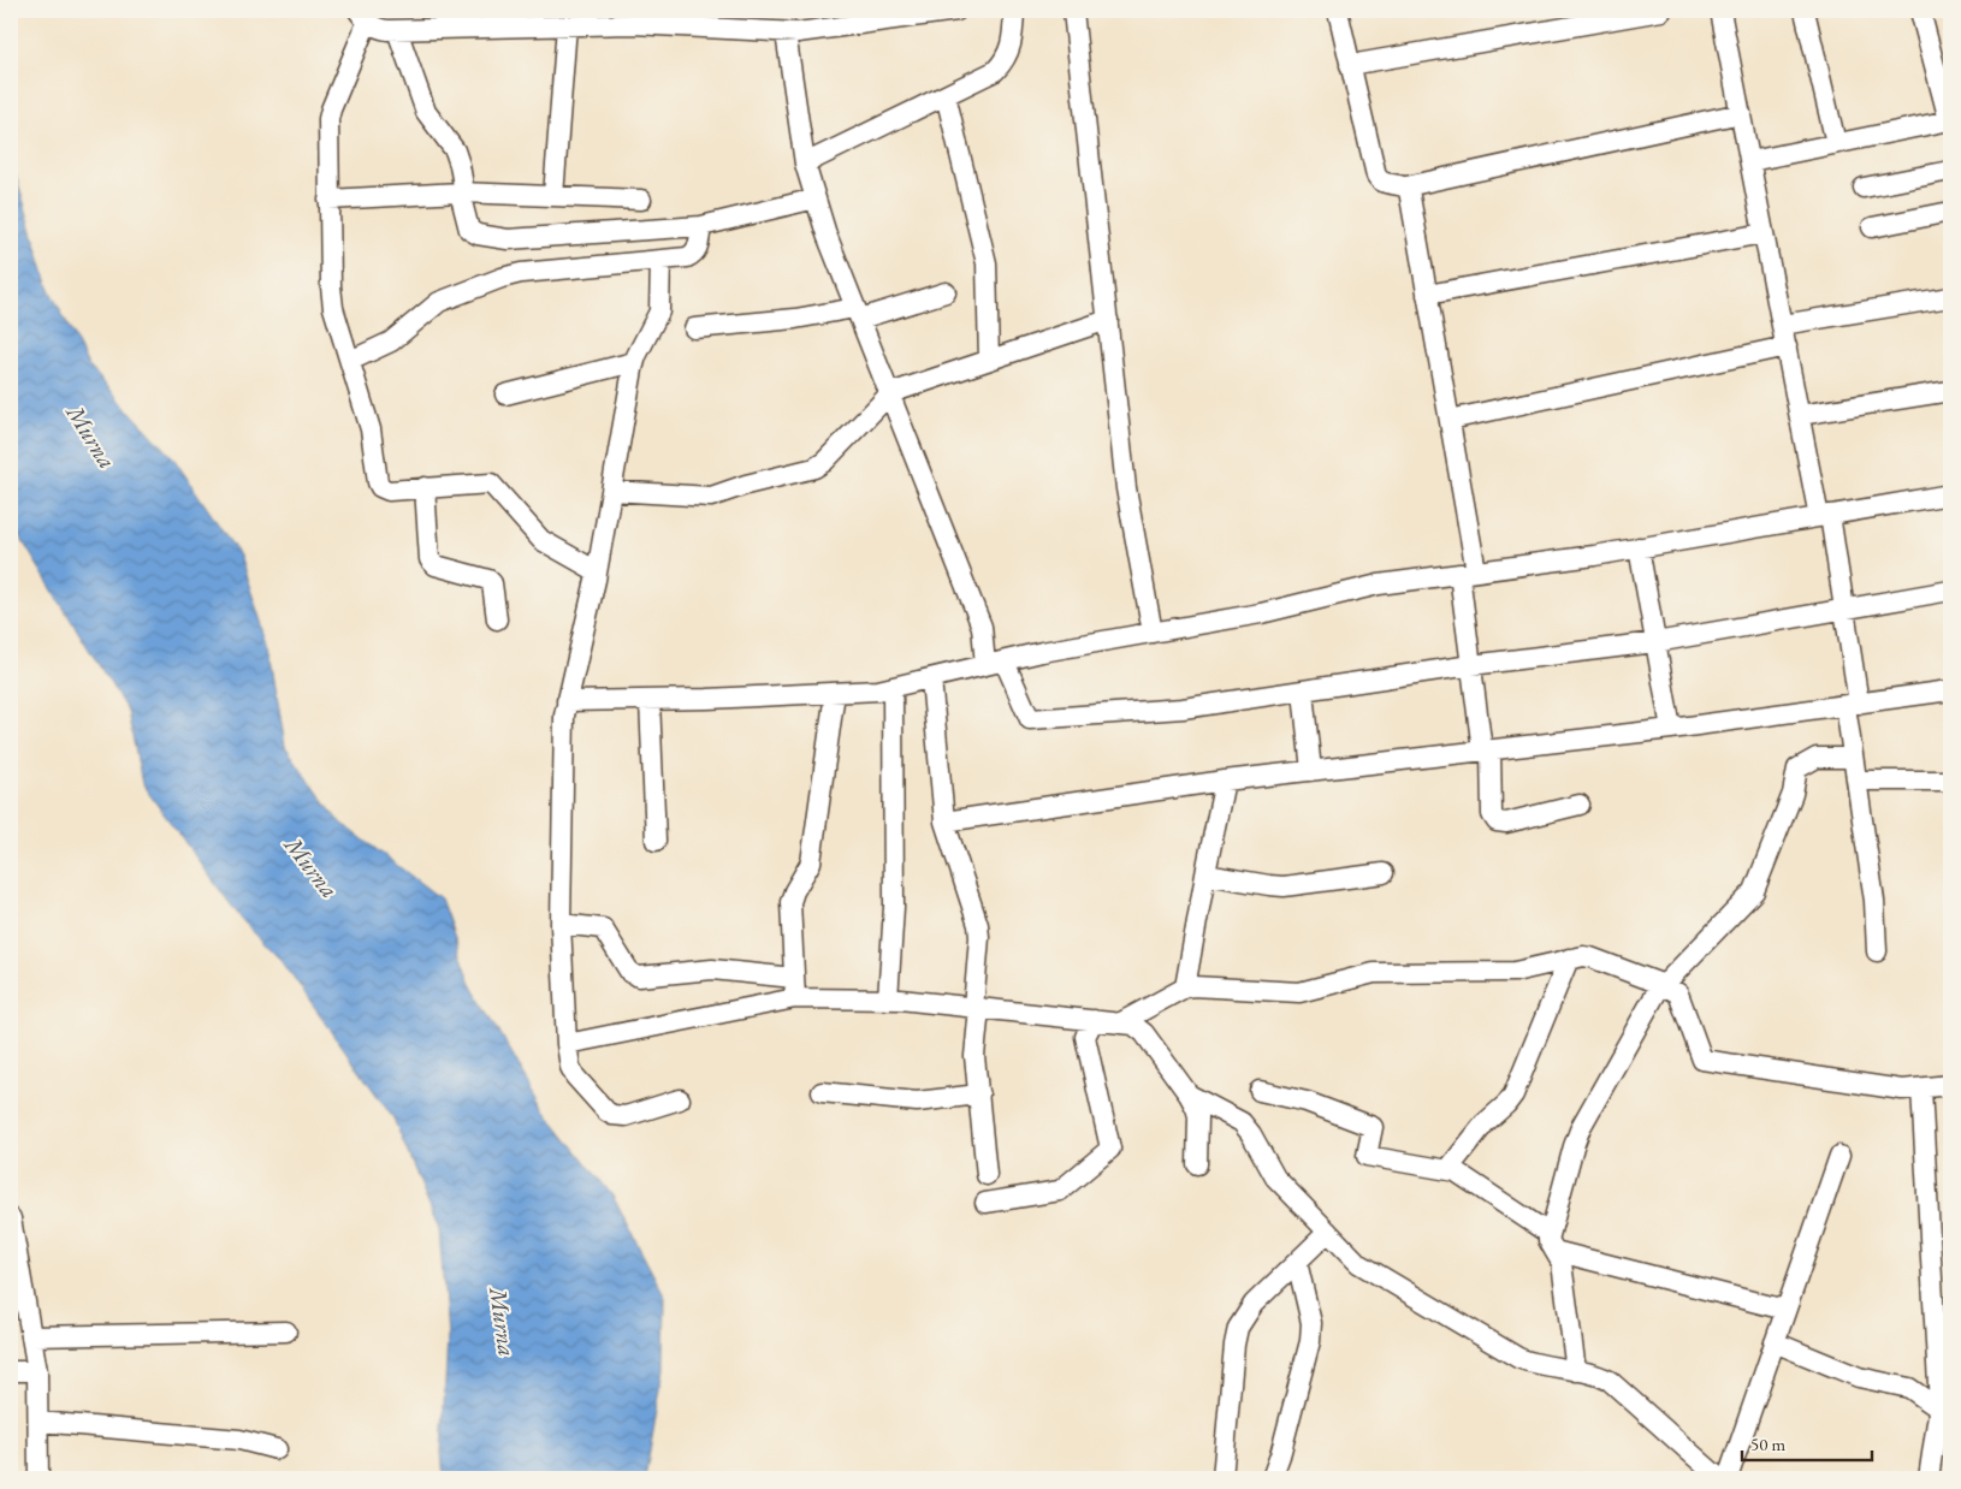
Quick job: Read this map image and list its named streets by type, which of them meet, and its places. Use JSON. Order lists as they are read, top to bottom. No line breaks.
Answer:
{"water":["Murna"],"scale_bar":"50 m"}
